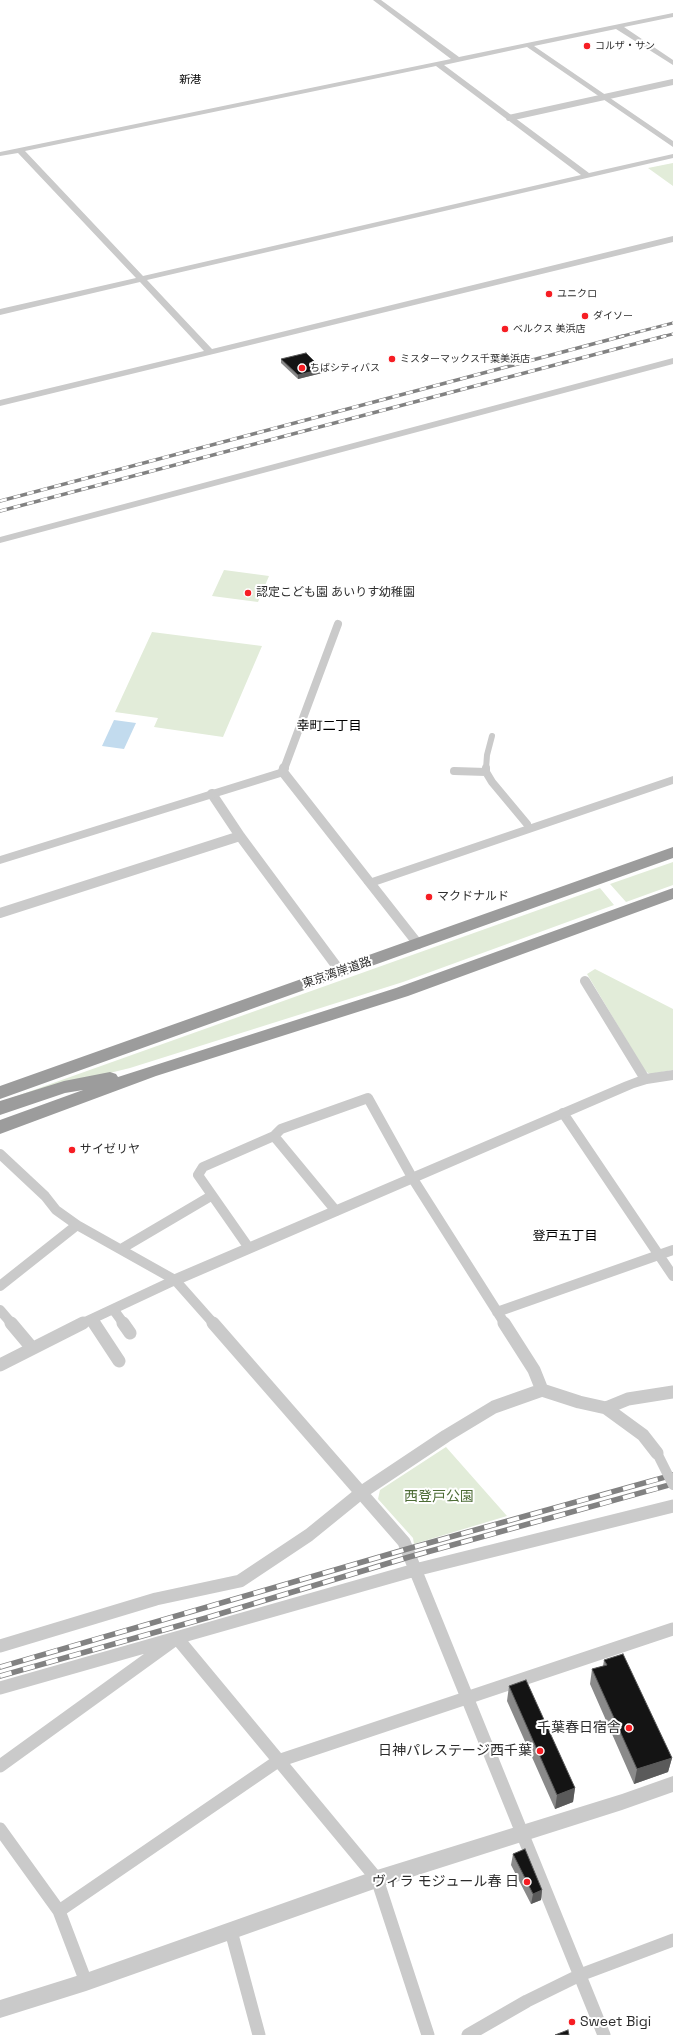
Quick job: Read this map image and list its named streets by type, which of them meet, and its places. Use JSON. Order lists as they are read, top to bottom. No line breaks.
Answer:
{"streets":{"highway":["東京湾岸道路"]},"districts":["新港","幸町二丁目","登戸五丁目"],"parks":["西登戸公園"],"places":["コルザ・サン","ユニクロ","ダイソー","ベルクス 美浜店","ミスターマックス千葉美浜店","ちばシティバス","認定こども園 あいりす幼稚園","マクドナルド","サイゼリヤ","千葉春日宿舎","日神パレステージ西千葉","ヴィラ モジュール春 日","Sweet Bigi"]}
